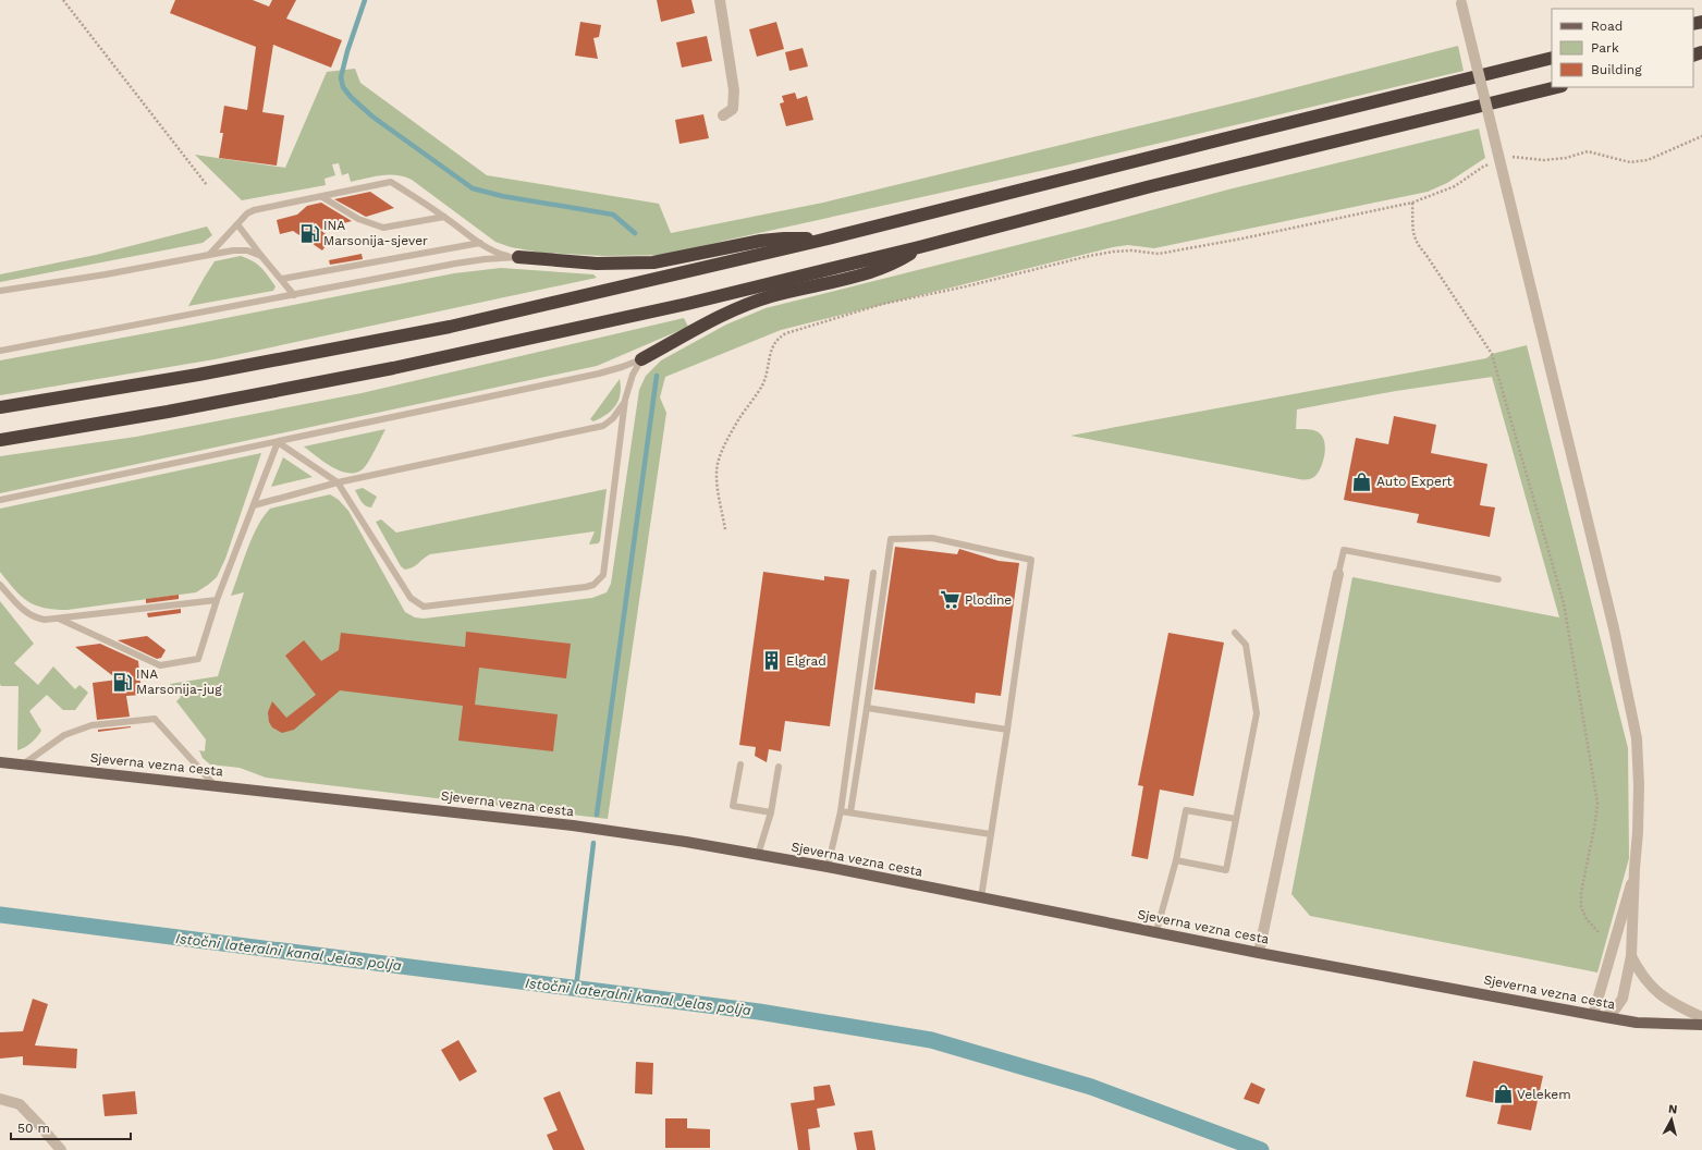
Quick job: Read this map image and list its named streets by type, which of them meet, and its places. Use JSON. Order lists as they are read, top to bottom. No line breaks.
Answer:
{"streets":{"main road":["Sjeverna vezna cesta"]},"water":["Istočni lateralni kanal Jelas polja"],"places":{"fuel station":["INA Marsonija-sjever","INA Marsonija-jug"],"shop":["Auto Expert","Velekem"],"supermarket":["Plodine"],"building":["Elgrad"]},"legend":["Road","Park","Building"],"scale_bar":"50 m","north":"top"}
